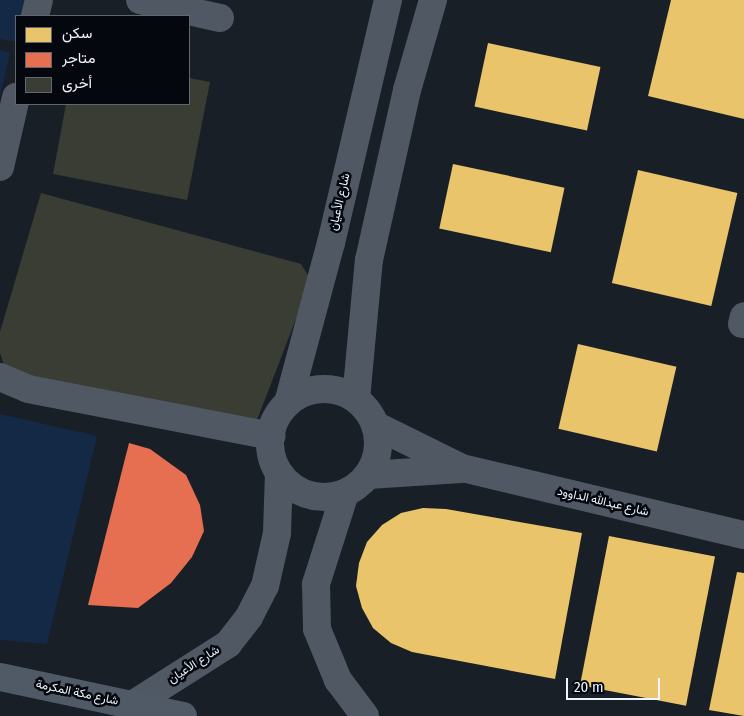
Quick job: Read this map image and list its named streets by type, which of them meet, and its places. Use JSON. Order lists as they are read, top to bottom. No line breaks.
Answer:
{"streets":{"main road":["شارع مكة المكرمة"],"street":["شارع الأعيان","شارع عبدالله الداوود"]},"crossings":[["شارع الأعيان","شارع عبدالله الداوود"],["شارع الأعيان","شارع مكة المكرمة"]],"legend":["سكن","متاجر","أخرى"],"scale_bar":"20 m"}
